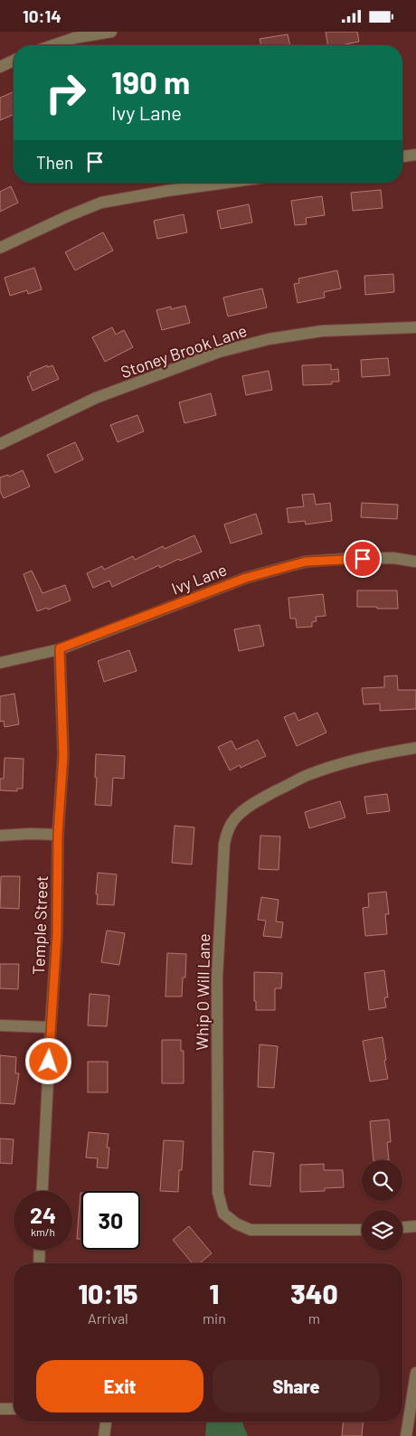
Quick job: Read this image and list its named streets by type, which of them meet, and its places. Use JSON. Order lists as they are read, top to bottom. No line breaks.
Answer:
{"streets":{"street":["Stoney Brook Lane","Ivy Lane","Temple Street","Whip O Will Lane"]},"crossings":[["Ivy Lane","Temple Street"]],"page":{"status":"10:14","turn":["190 m","Ivy Lane"],"then":"Then","speed":"24 km/h","limit":"30","eta":["10:15","Arrival","1","min","340","m"],"buttons":["Exit","Share"]}}
